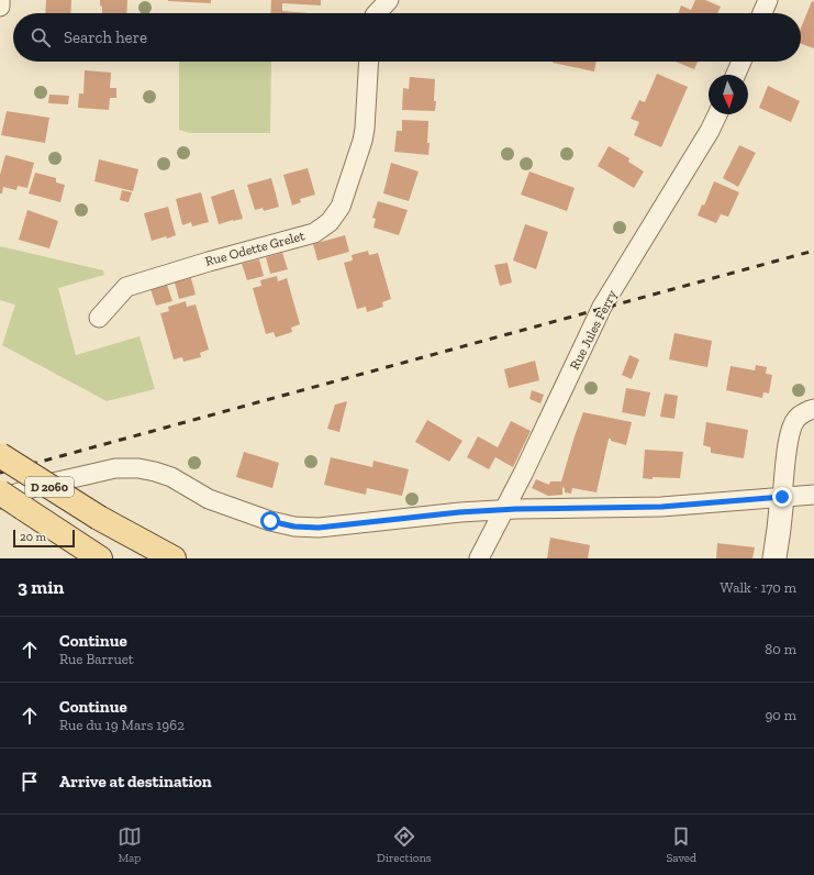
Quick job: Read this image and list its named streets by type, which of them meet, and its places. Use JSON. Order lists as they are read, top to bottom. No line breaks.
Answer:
{"streets":{"main road":["D 2060"],"street":["Rue Odette Grelet","Rue Jules Ferry"]},"scale_bar":"20 m","north":"bottom","page":{"search":"Search here","scale":"20 m","heading":["3 min","Walk · 170 m"],"list":[["Continue","Rue Barruet","80 m"],["Continue","Rue du 19 Mars 1962","90 m"],"Arrive at destination"],"nav":["Map","Directions","Saved"]}}
